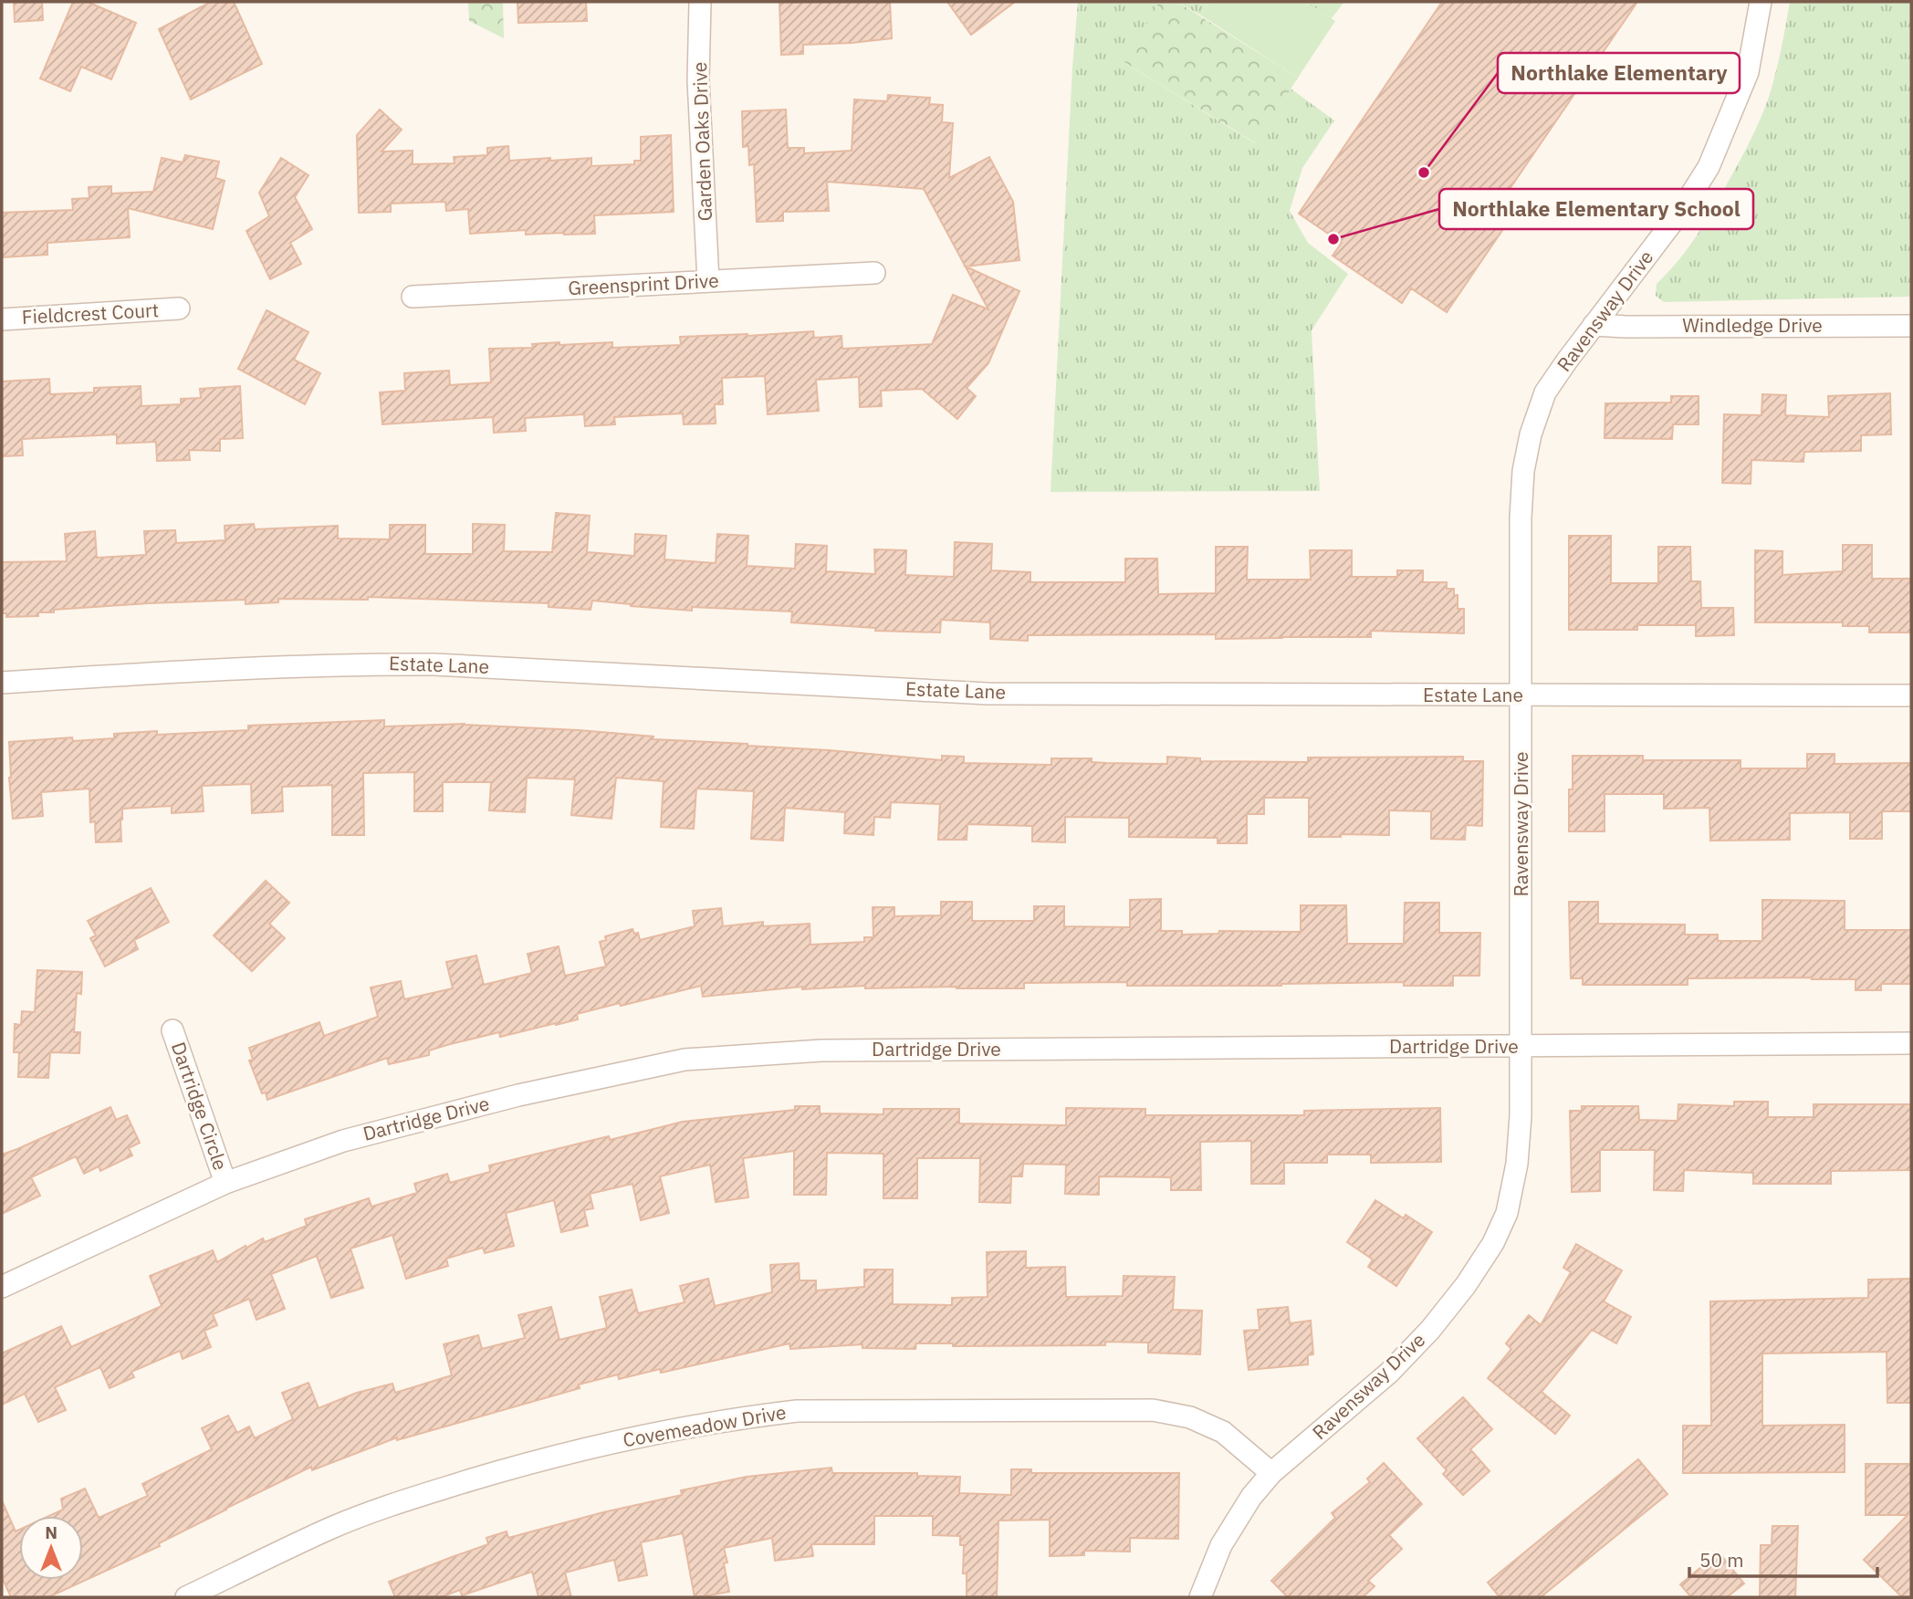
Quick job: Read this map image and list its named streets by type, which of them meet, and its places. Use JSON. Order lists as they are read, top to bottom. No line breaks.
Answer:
{"streets":{"street":["Garden Oaks Drive","Greensprint Drive","Ravensway Drive","Fieldcrest Court","Windledge Drive","Estate Lane","Dartridge Drive","Dartridge Circle","Covemeadow Drive"]},"crossings":[["Garden Oaks Drive","Greensprint Drive"],["Ravensway Drive","Windledge Drive"],["Ravensway Drive","Estate Lane"],["Ravensway Drive","Dartridge Drive"],["Ravensway Drive","Covemeadow Drive"],["Dartridge Drive","Dartridge Circle"]],"places":["Northlake Elementary","Northlake Elementary School"],"scale_bar":"50 m","north":"top"}
